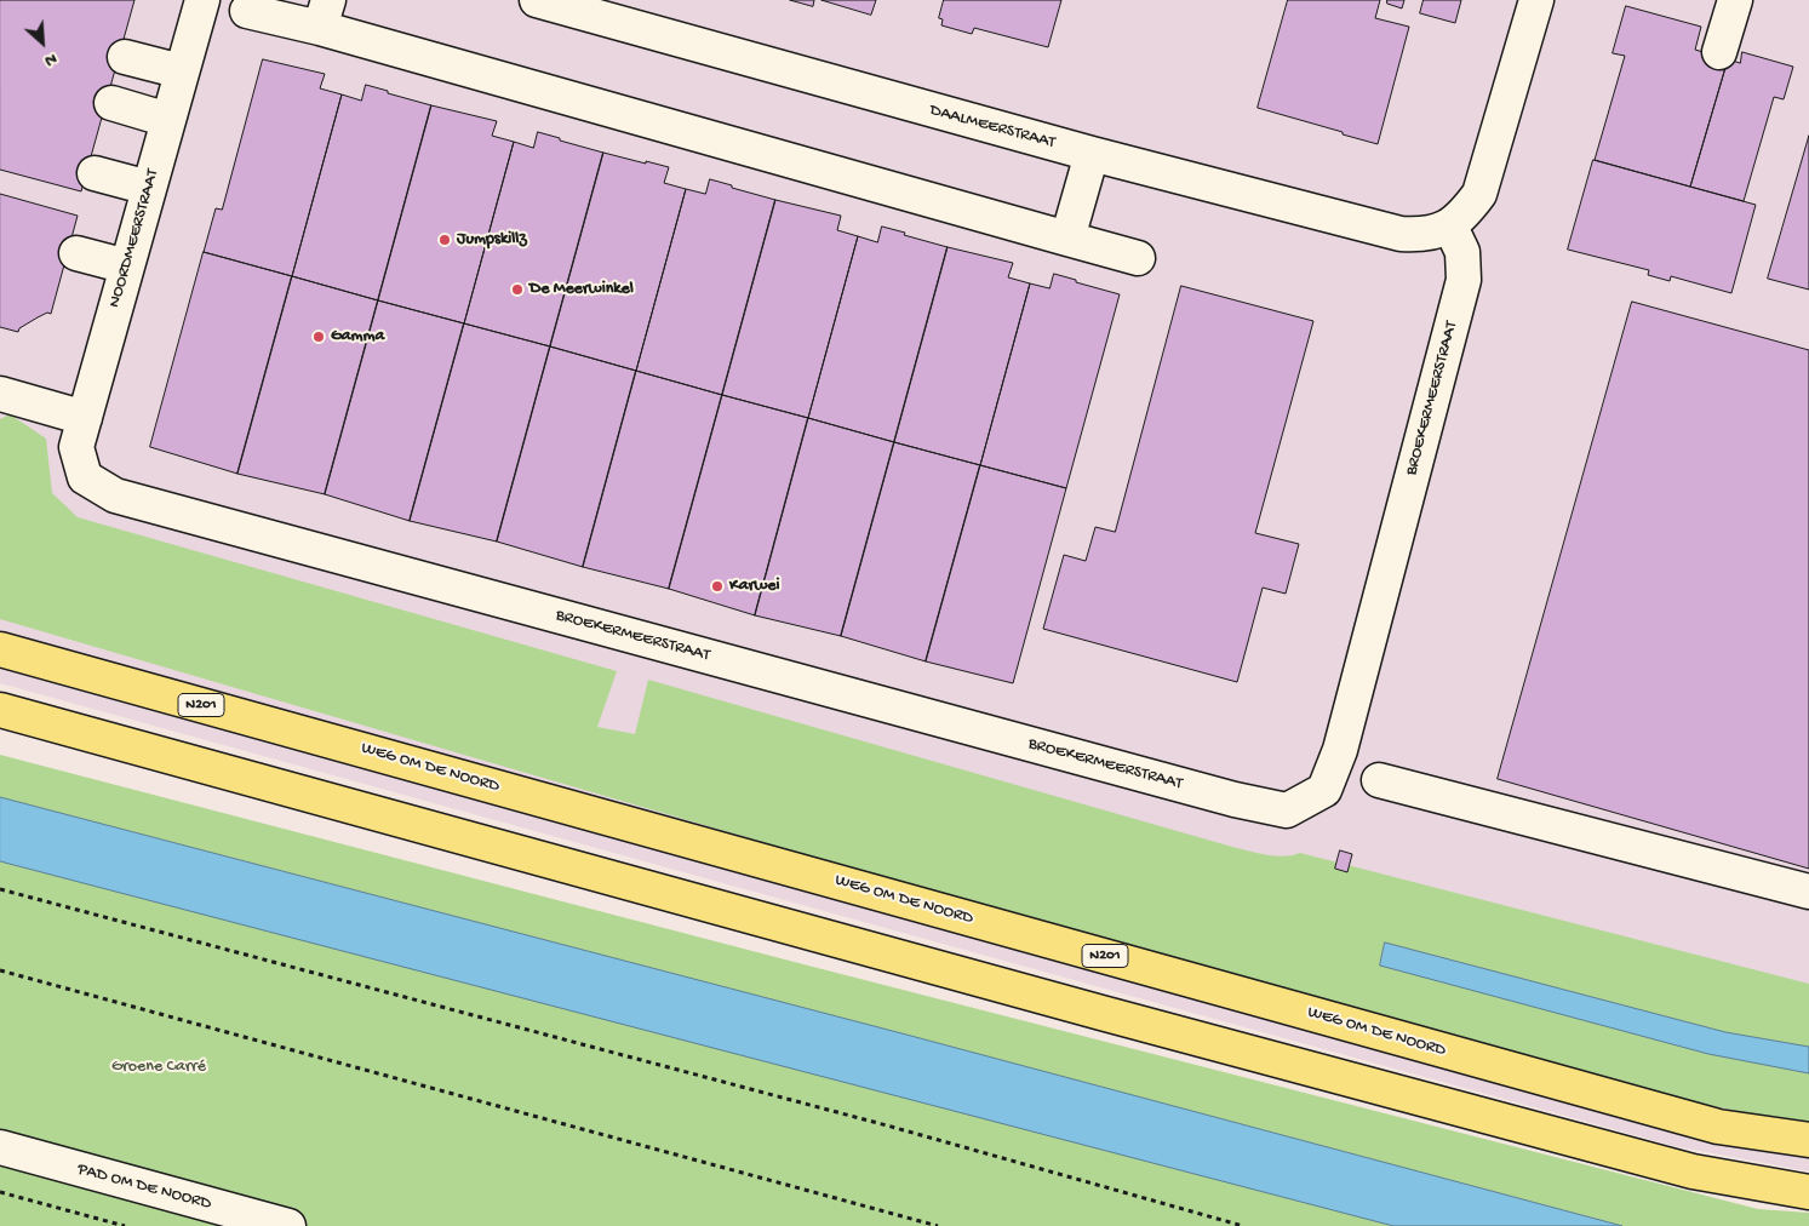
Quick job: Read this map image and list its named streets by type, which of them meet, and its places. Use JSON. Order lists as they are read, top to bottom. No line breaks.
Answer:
{"streets":{"highway":["N201","WEG OM DE NOORD"],"street":["DAALMEERSTRAAT","NOORDMEERSTRAAT","BROEKERMEERSTRAAT","PAD OM DE NOORD"]},"crossings":[["DAALMEERSTRAAT","BROEKERMEERSTRAAT"],["NOORDMEERSTRAAT","BROEKERMEERSTRAAT"]],"parks":["Groene Carré"],"places":["Jumpskillz","De Meerwinkel","Gamma","Karwei"],"north":"bottom right"}
